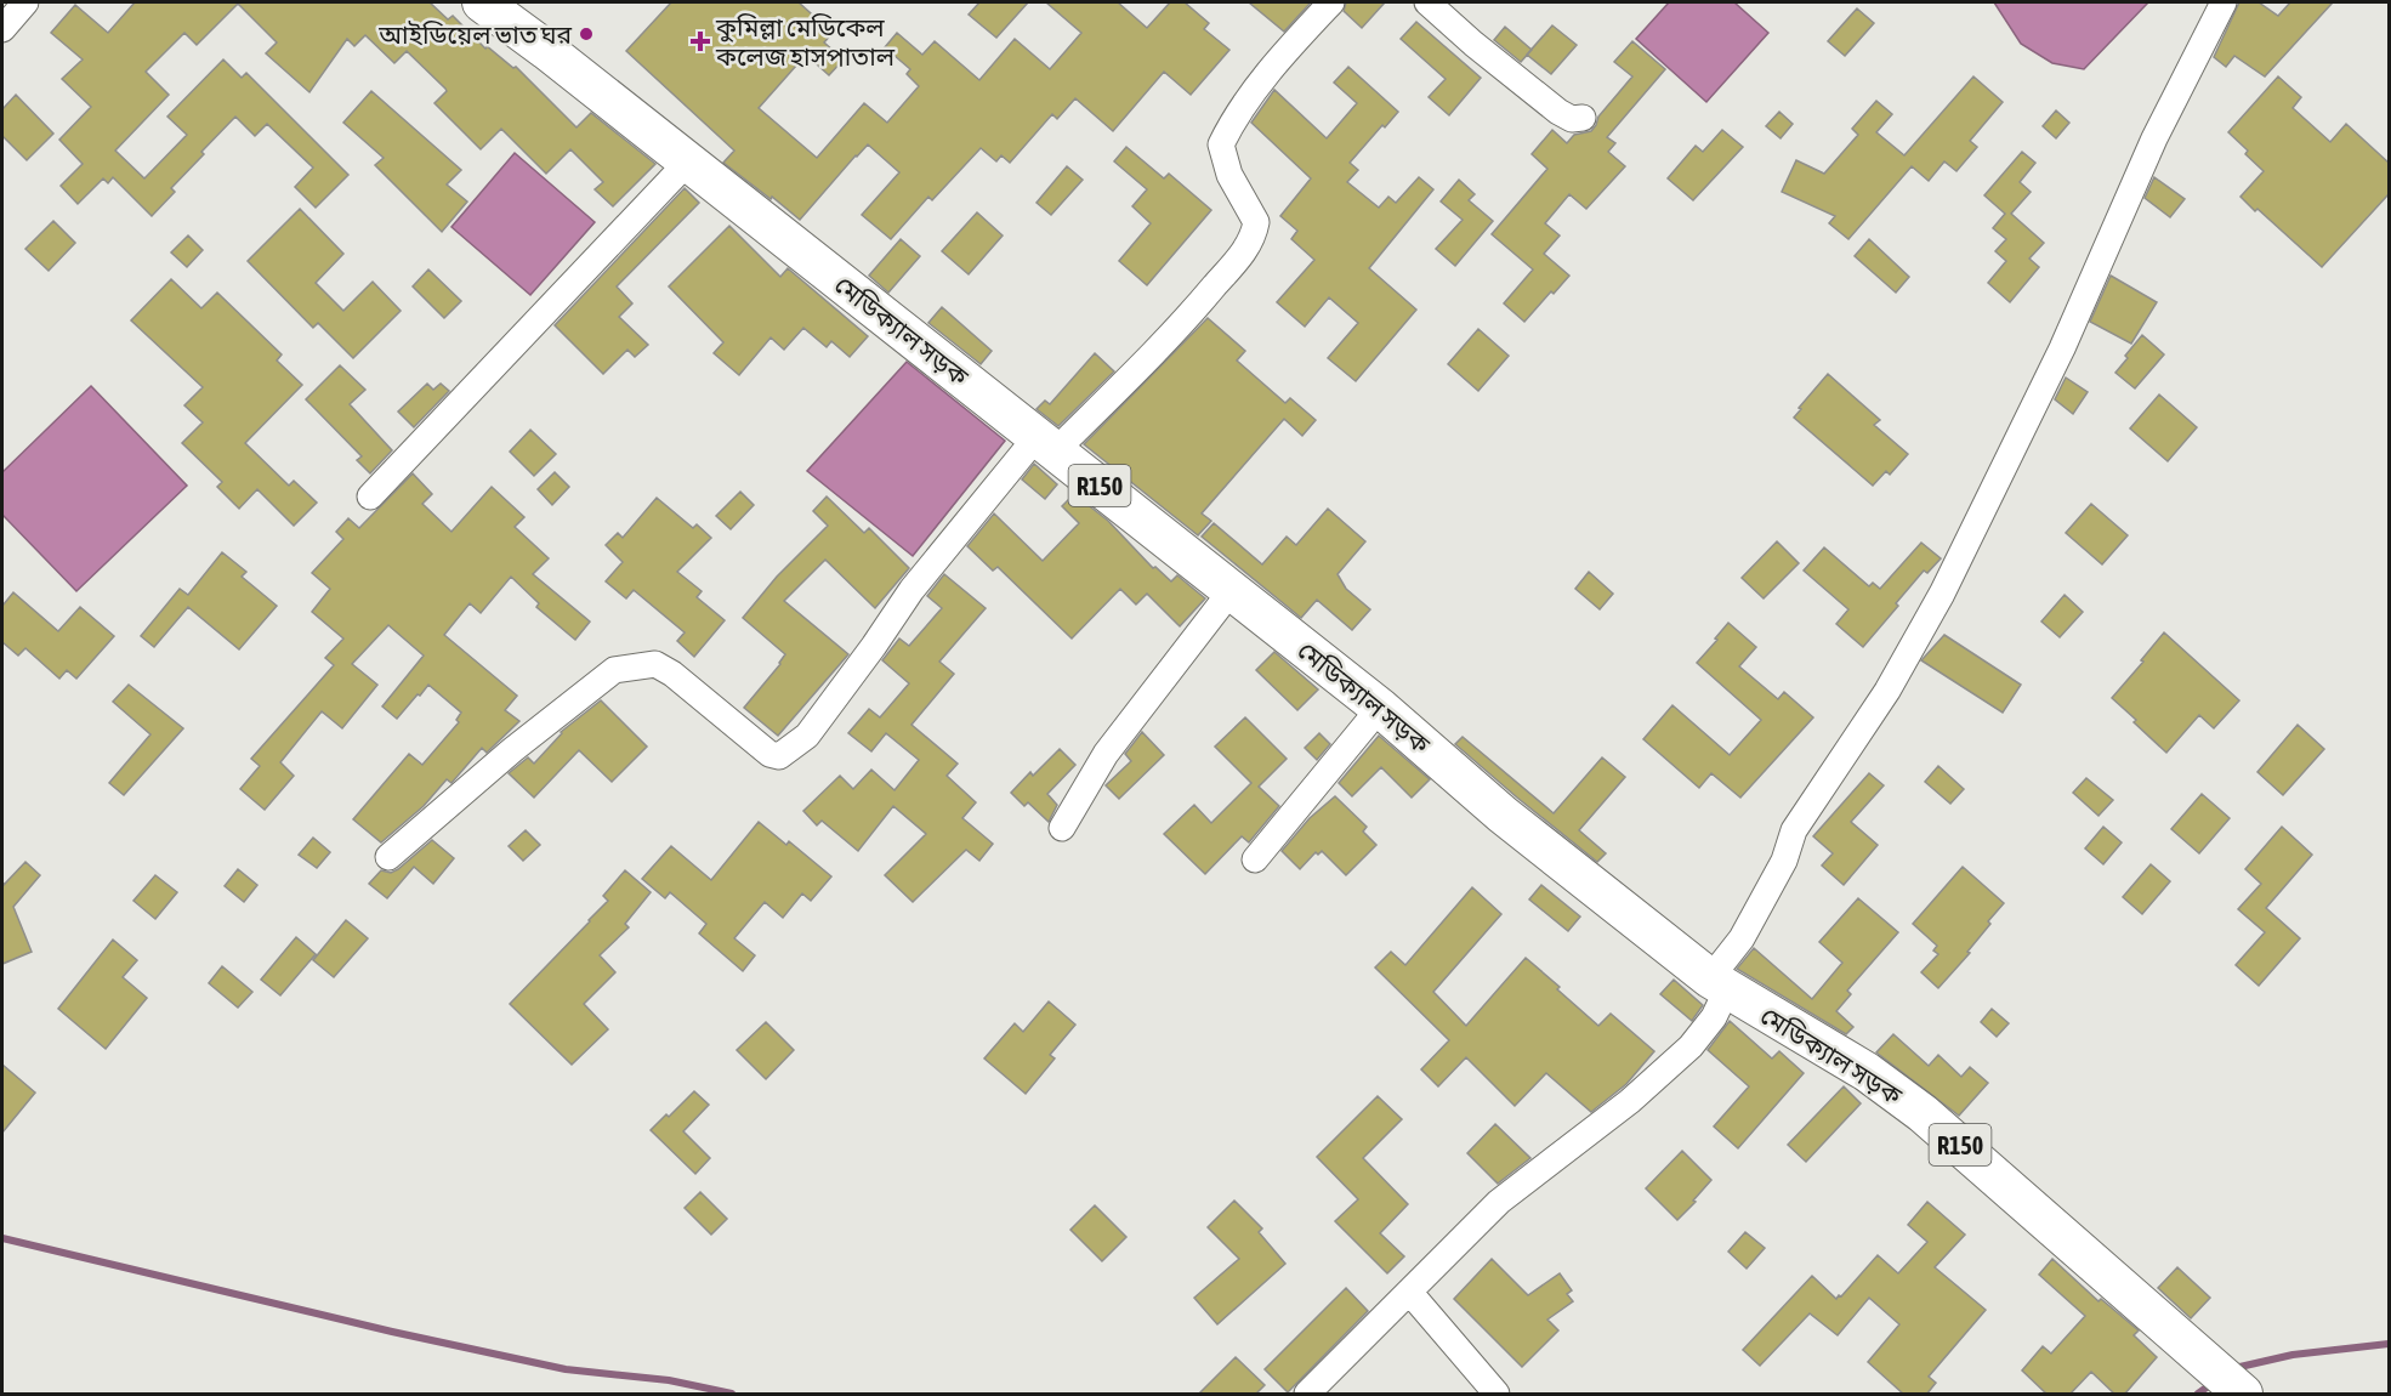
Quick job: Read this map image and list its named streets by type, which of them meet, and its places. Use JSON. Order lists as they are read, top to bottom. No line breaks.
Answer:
{"streets":{"main road":["মেডিক্যাল সড়ক","R150"]},"places":{"other":["আইডিয়েল ভাত ঘর"],"health":["কুমিল্লা মেডিকেল কলেজ হাসপাতাল"]}}
